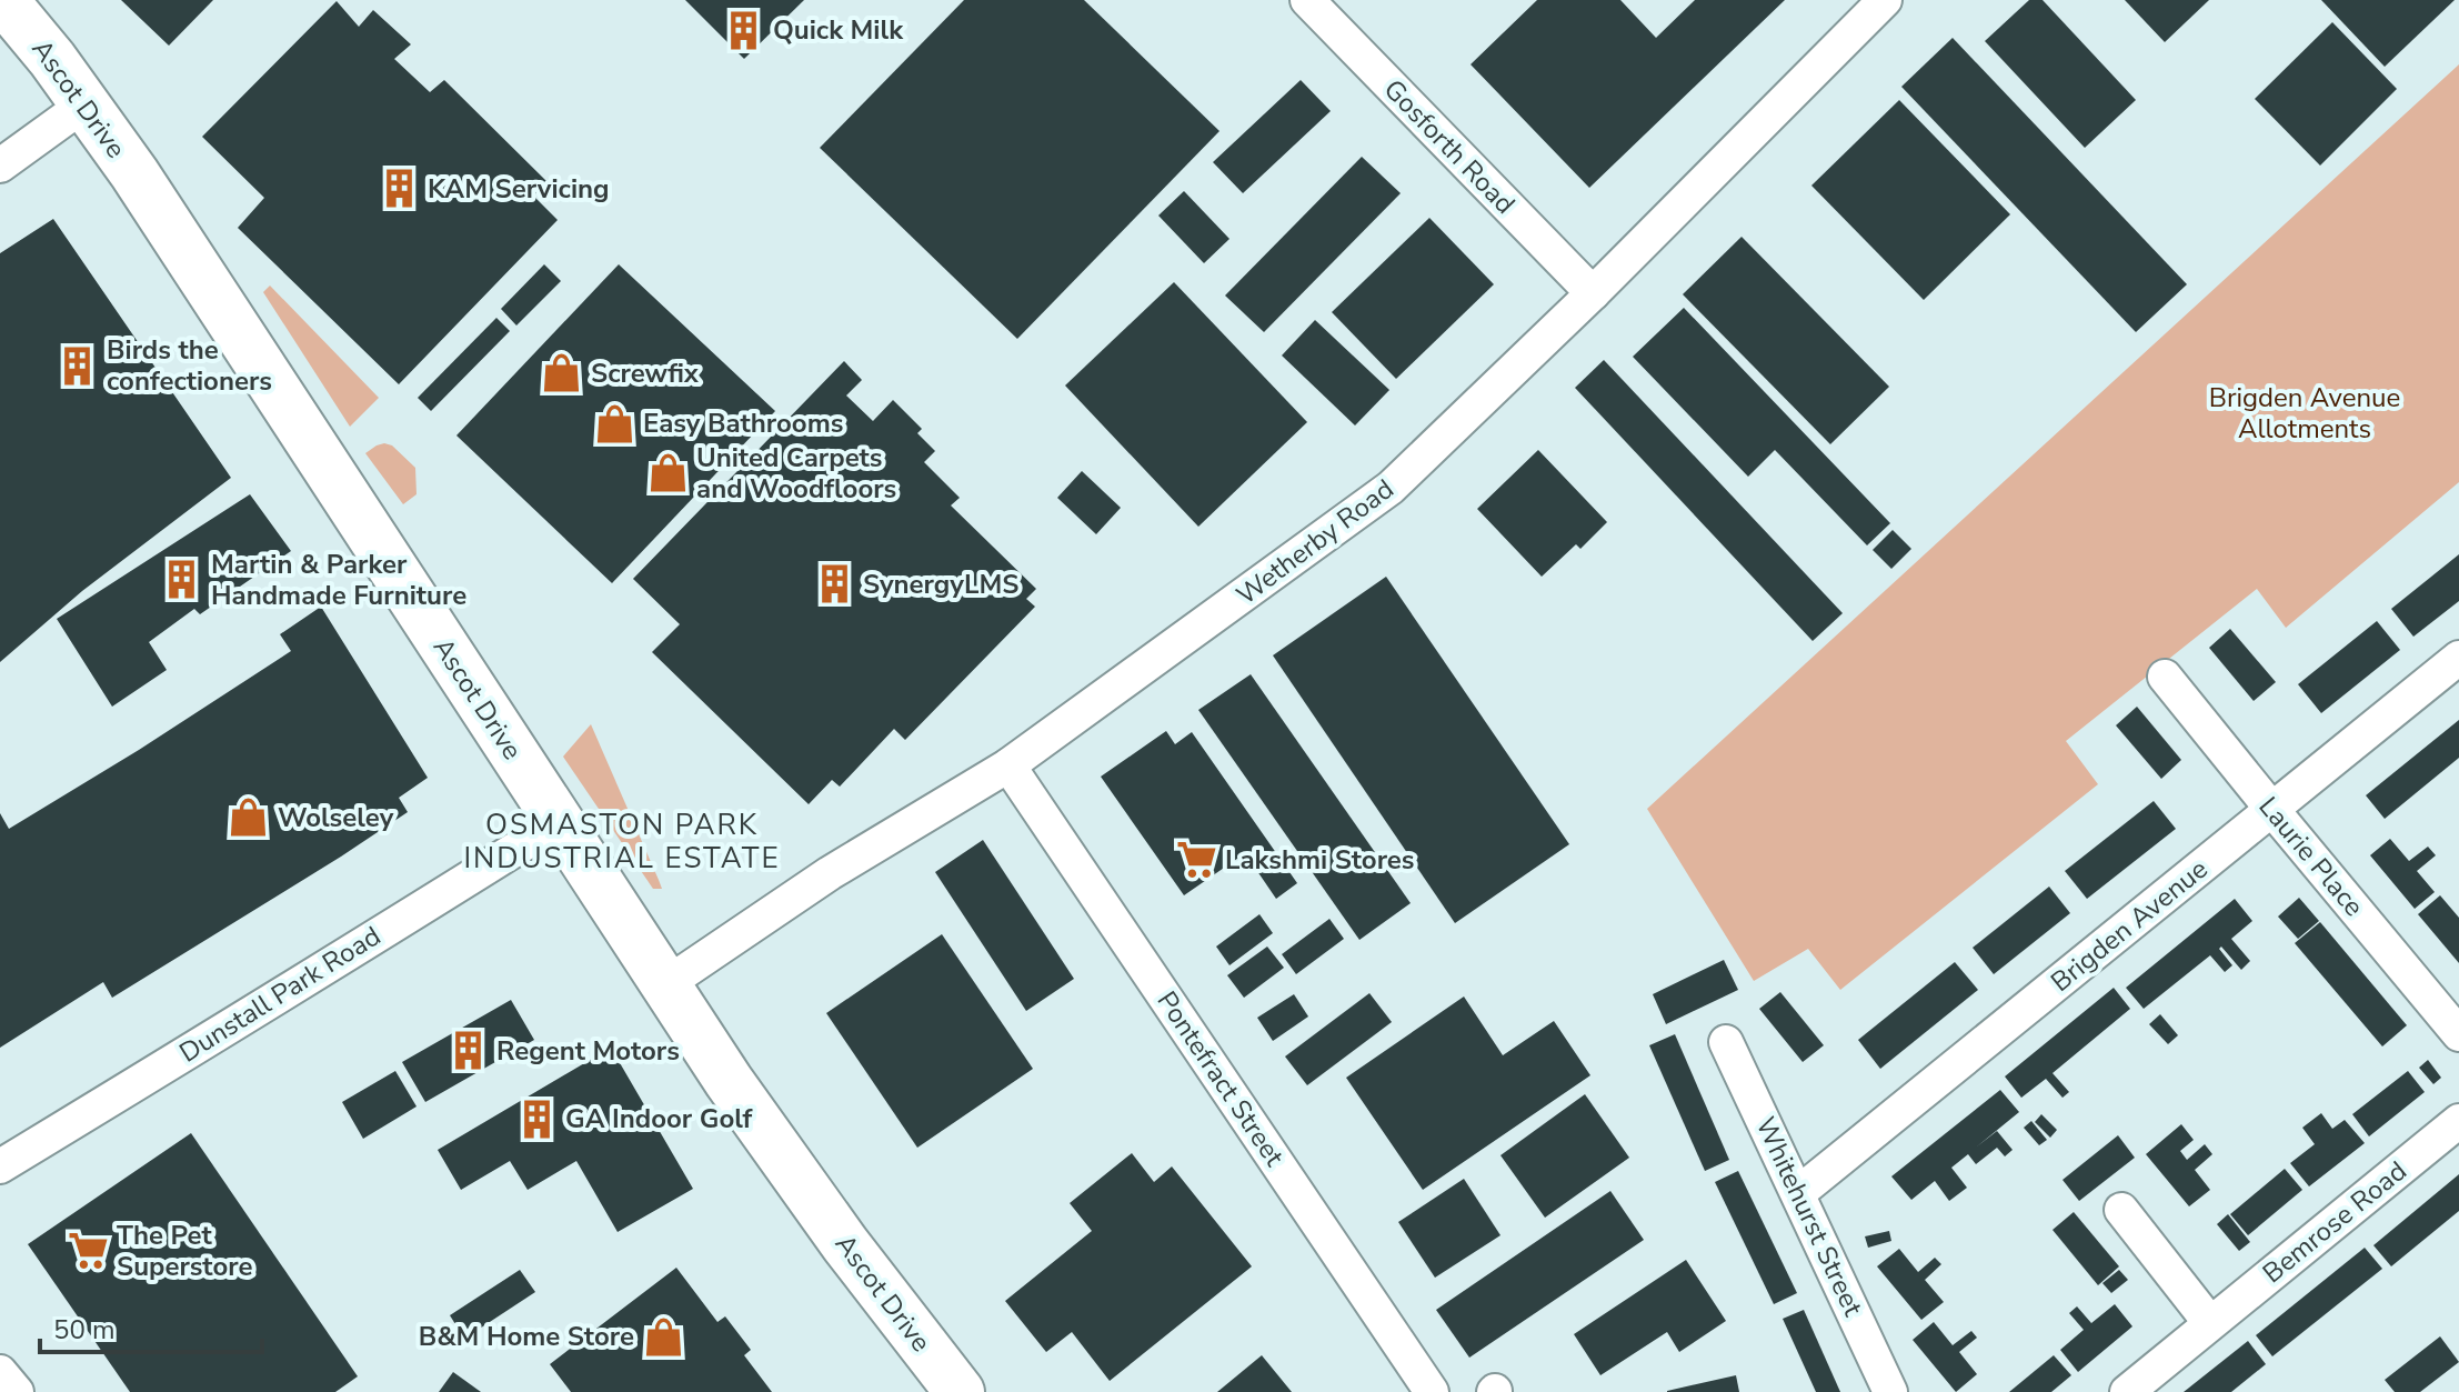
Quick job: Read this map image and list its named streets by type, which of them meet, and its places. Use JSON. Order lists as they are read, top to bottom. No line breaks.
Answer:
{"streets":{"street":["Ascot Drive","Gosforth Road","Wetherby Road","Laurie Place","Brigden Avenue","Dunstall Park Road","Pontefract Street","Whitehurst Street","Bemrose Road"]},"crossings":[["Ascot Drive","Wetherby Road"],["Ascot Drive","Dunstall Park Road"],["Gosforth Road","Wetherby Road"],["Wetherby Road","Pontefract Street"],["Laurie Place","Brigden Avenue"],["Brigden Avenue","Whitehurst Street"]],"districts":["OSMASTON PARK INDUSTRIAL ESTATE"],"parks":["Brigden Avenue Allotments"],"places":{"building":["Quick Milk","KAM Servicing","Birds the confectioners","Martin & Parker Handmade Furniture","SynergyLMS","Regent Motors","GA Indoor Golf"],"shop":["Screwfix","Easy Bathrooms","United Carpets and Woodfloors","Wolseley","B&M Home Store"],"supermarket":["Lakshmi Stores","The Pet Superstore"]},"scale_bar":"50 m"}
